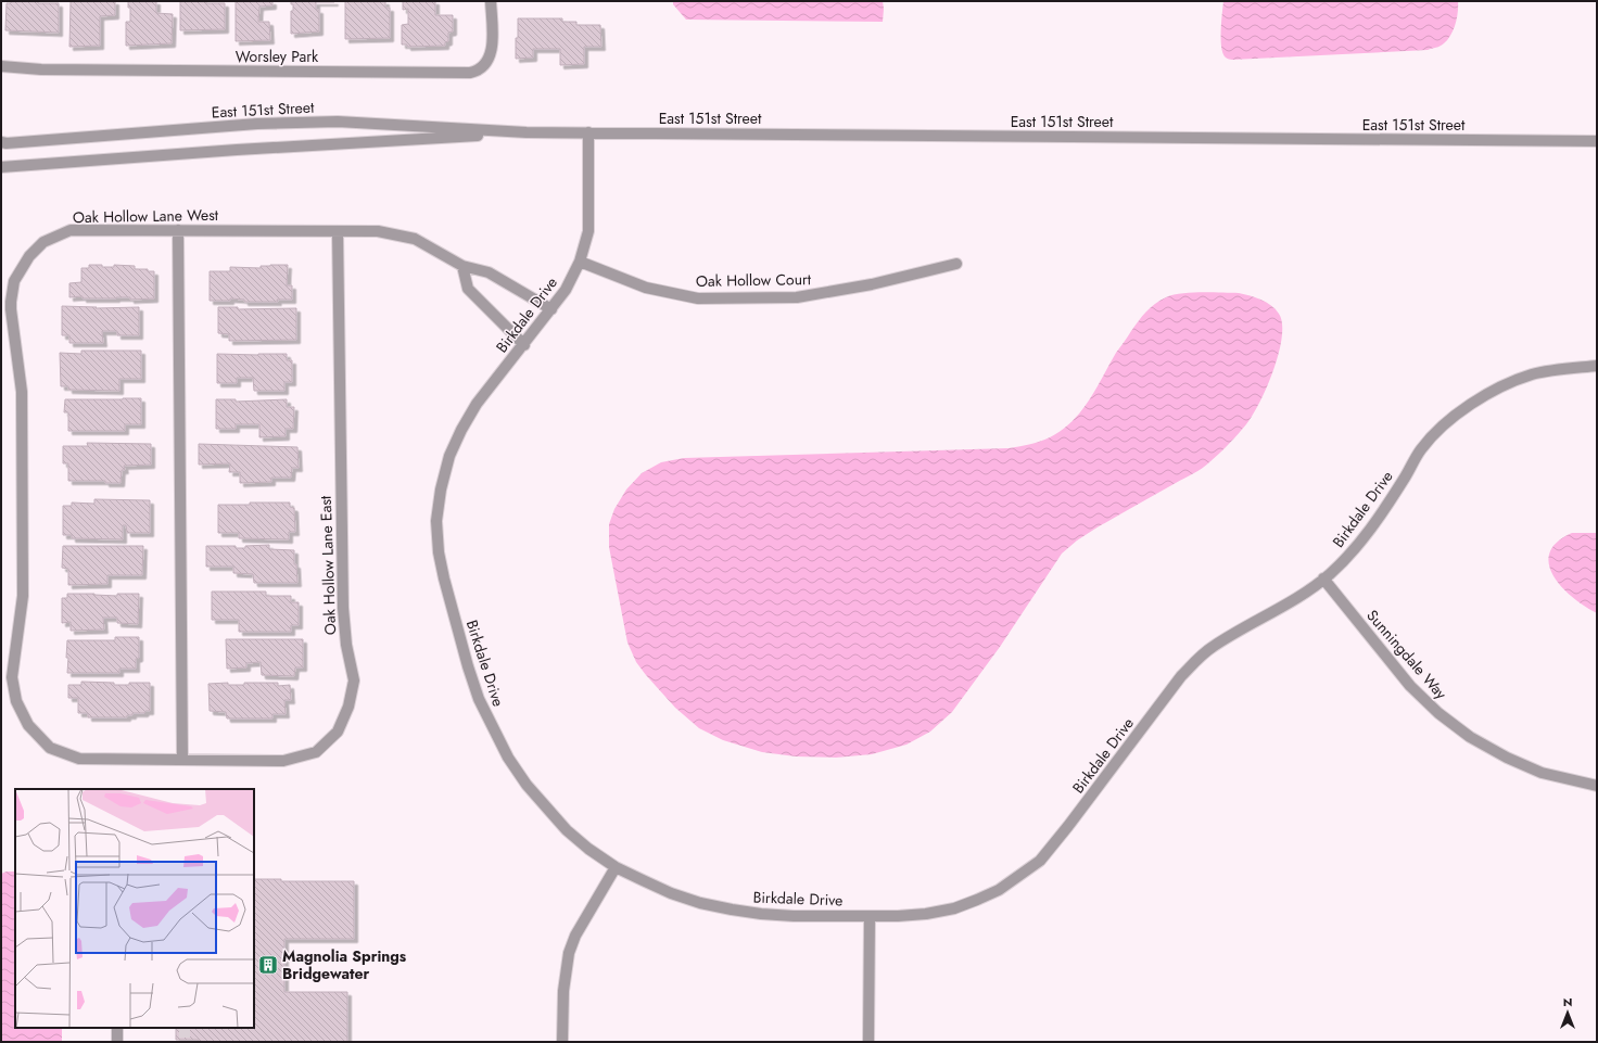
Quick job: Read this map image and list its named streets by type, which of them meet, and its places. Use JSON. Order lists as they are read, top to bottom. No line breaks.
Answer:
{"streets":{"street":["Worsley Park","East 151st Street","Oak Hollow Lane West","Oak Hollow Court","Birkdale Drive","Oak Hollow Lane East","Sunningdale Way"]},"crossings":[["East 151st Street","Birkdale Drive"],["Oak Hollow Lane West","Birkdale Drive"],["Oak Hollow Lane West","Oak Hollow Lane East"],["Oak Hollow Court","Birkdale Drive"],["Birkdale Drive","Sunningdale Way"]],"places":{"building":["Magnolia Springs Bridgewater"]},"north":"top"}
